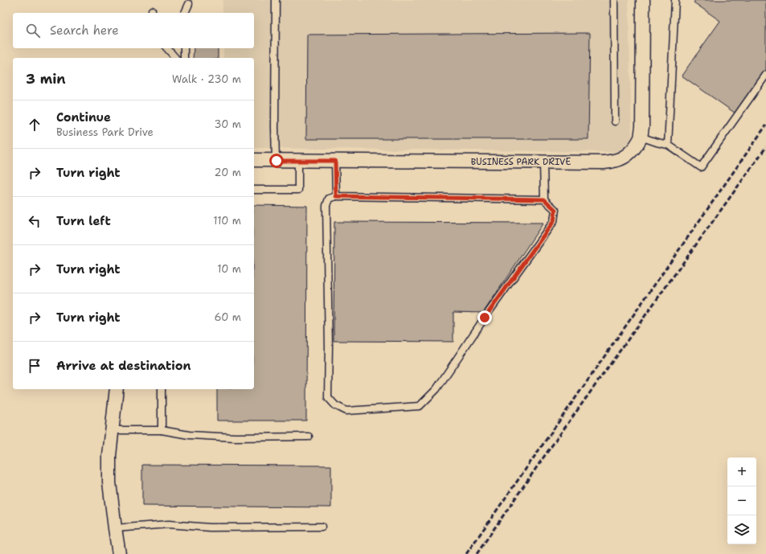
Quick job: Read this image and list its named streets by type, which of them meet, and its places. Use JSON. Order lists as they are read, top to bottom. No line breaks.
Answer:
{"streets":{"street":["BUSINESS PARK DRIVE"]},"page":{"search":"Search here","heading":["3 min","Walk · 230 m"],"list":[["Continue","Business Park Drive","30 m"],["Turn right","20 m"],["Turn left","110 m"],["Turn right","10 m"],["Turn right","60 m"],"Arrive at destination"],"map_buttons":["+","−"]}}
